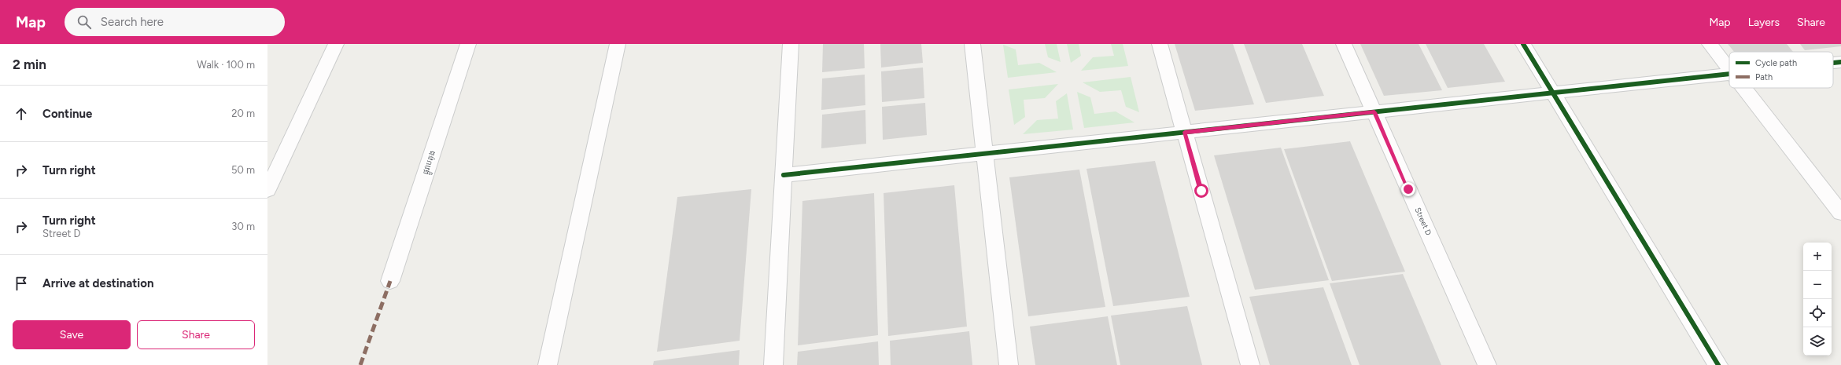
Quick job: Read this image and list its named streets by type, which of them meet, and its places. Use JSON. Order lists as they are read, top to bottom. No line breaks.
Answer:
{"streets":{"street":["ផ្លូវបេតុង","Street D"]},"legend":["Cycle path","Path"],"page":{"header":"Map","search":"Search here","nav":["Map","Layers","Share"],"heading":["2 min","Walk · 100 m"],"list":[["Continue","20 m"],["Turn right","50 m"],["Turn right","Street D","30 m"],"Arrive at destination"],"map_buttons":["+","−"],"buttons":["Save","Share"]}}
